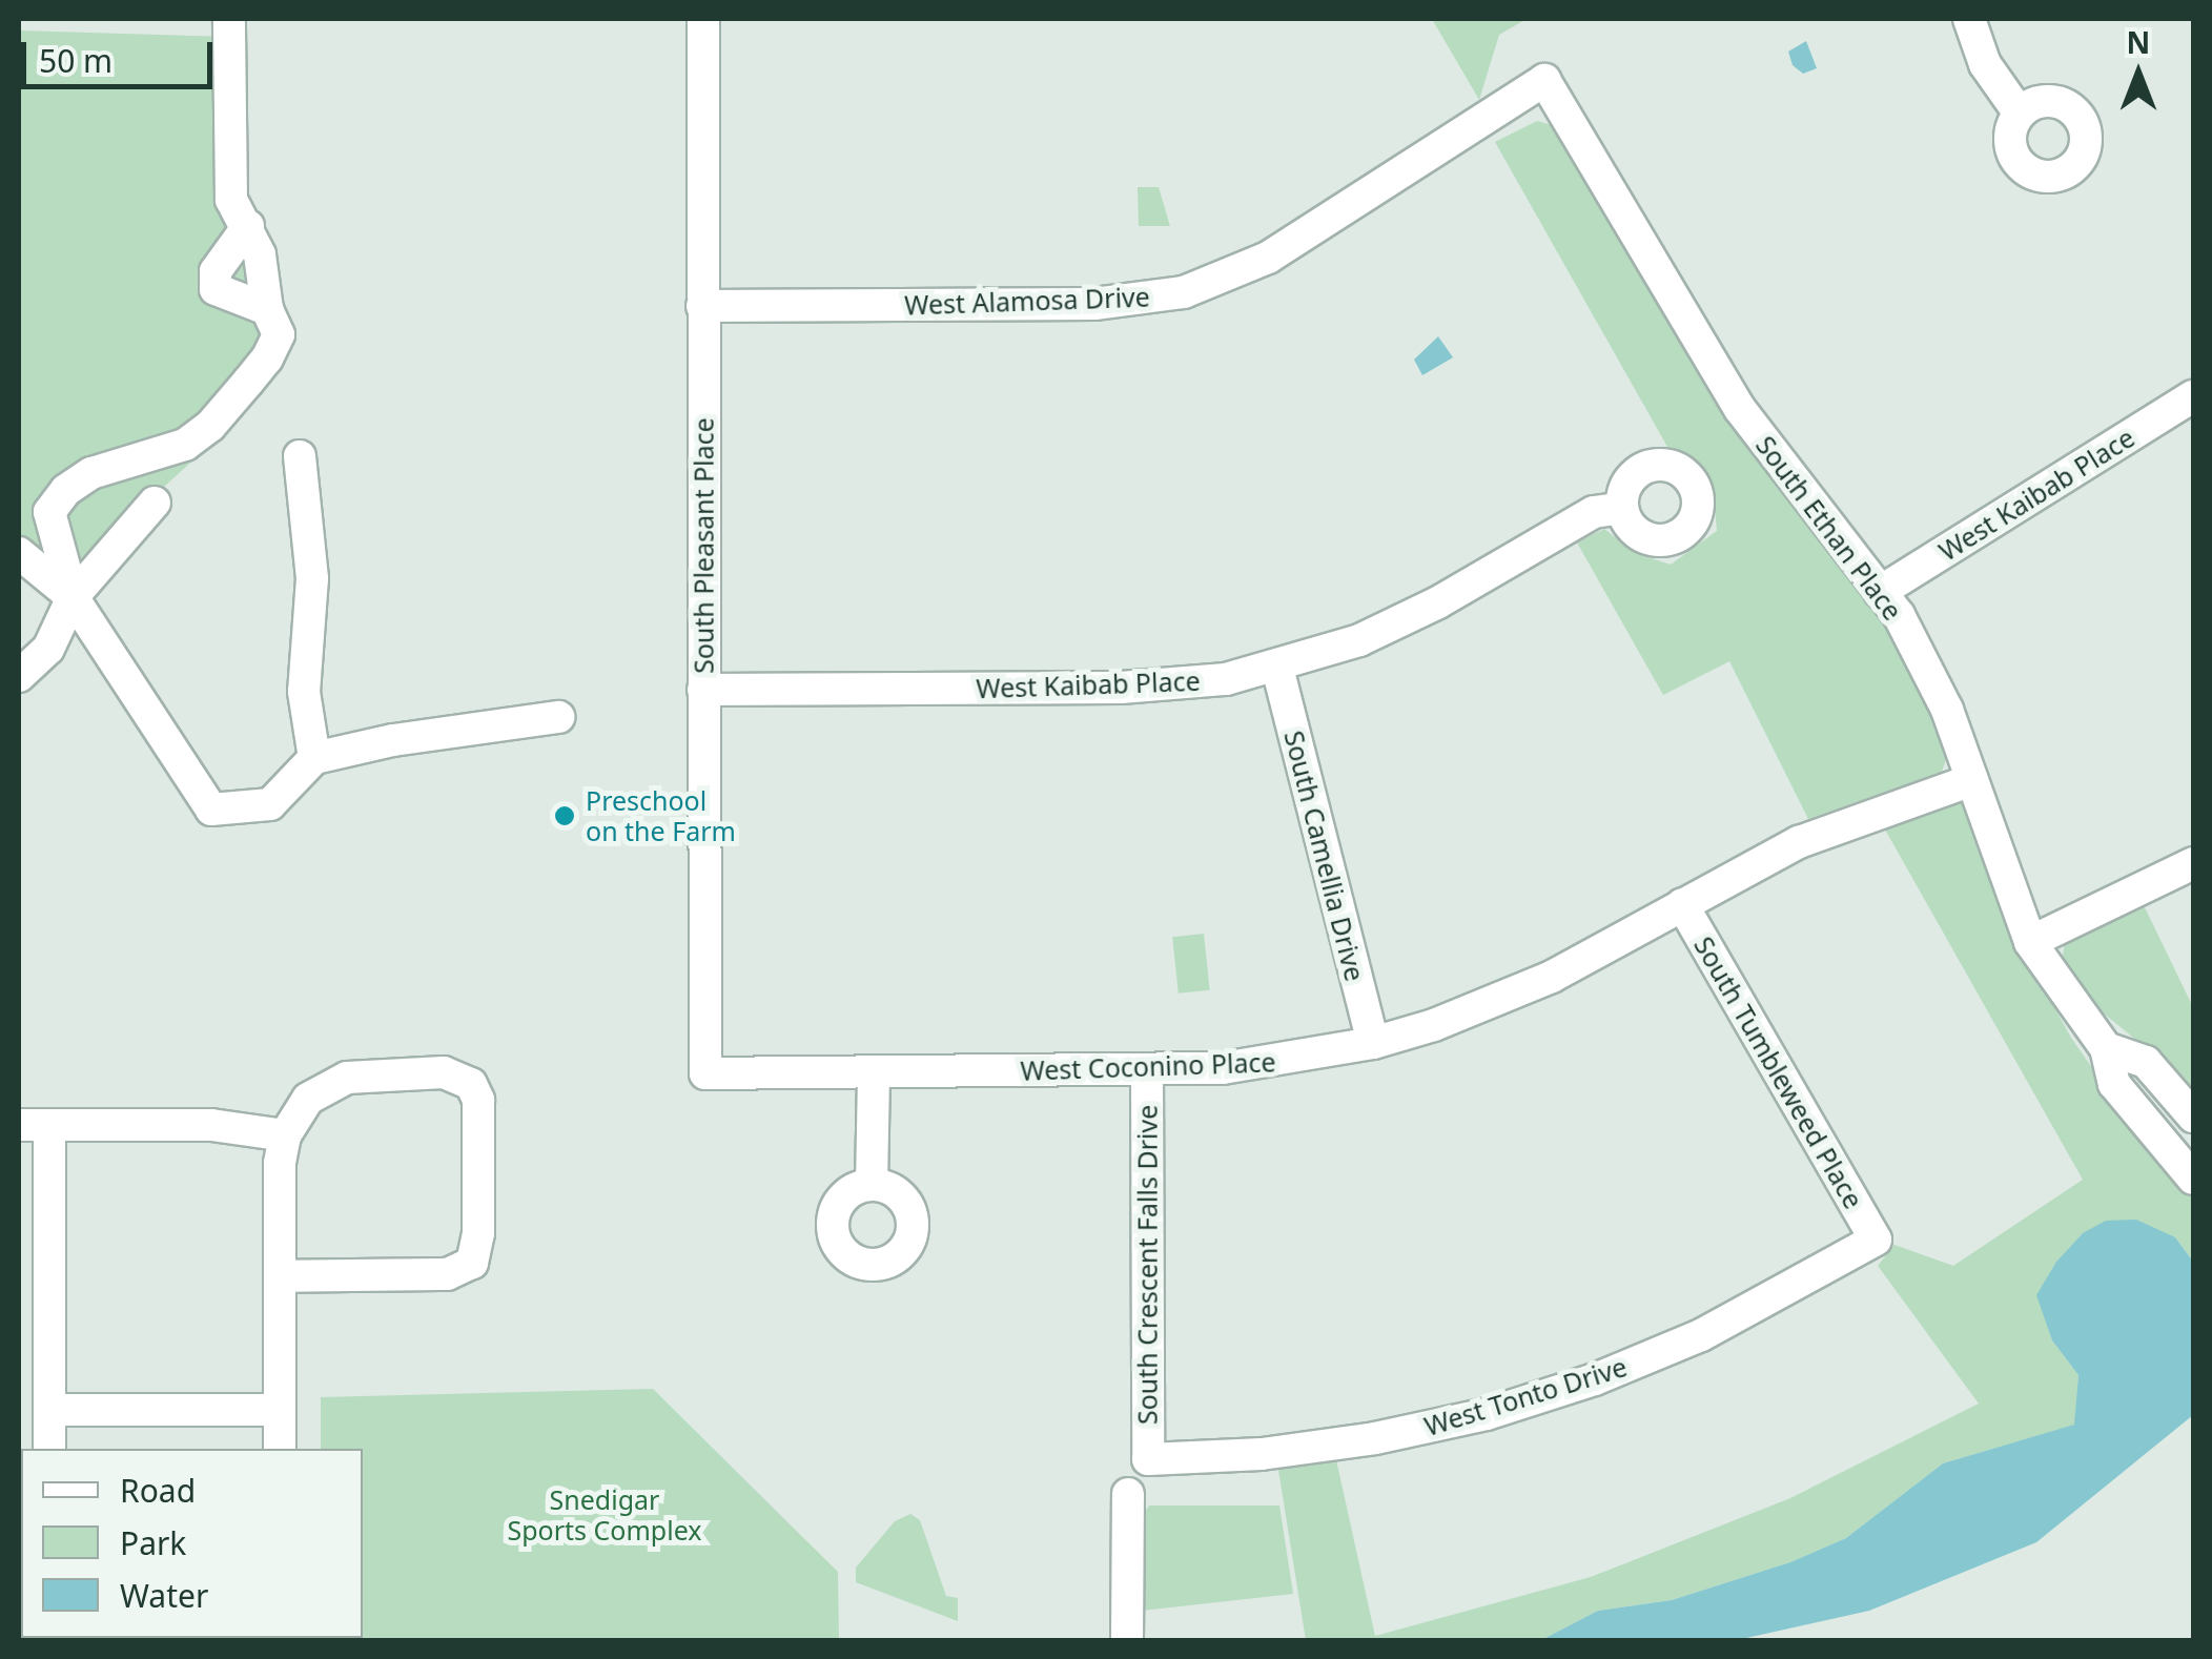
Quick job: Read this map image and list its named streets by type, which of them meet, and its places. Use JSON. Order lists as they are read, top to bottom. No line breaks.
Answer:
{"streets":{"street":["West Alamosa Drive","West Kaibab Place","South Ethan Place","South Pleasant Place","South Camellia Drive","West Coconino Place","South Tumbleweed Place","South Crescent Falls Drive","West Tonto Drive"]},"crossings":[["West Alamosa Drive","South Ethan Place"],["West Alamosa Drive","South Pleasant Place"],["West Kaibab Place","South Ethan Place"],["West Kaibab Place","South Pleasant Place"],["West Kaibab Place","South Camellia Drive"],["South Ethan Place","West Coconino Place"],["South Pleasant Place","West Coconino Place"],["South Camellia Drive","West Coconino Place"],["West Coconino Place","South Tumbleweed Place"],["West Coconino Place","South Crescent Falls Drive"],["South Tumbleweed Place","West Tonto Drive"],["South Crescent Falls Drive","West Tonto Drive"]],"parks":["Snedigar Sports Complex"],"places":["Preschool on the Farm"],"legend":["Road","Park","Water"],"scale_bar":"50 m","north":"top"}
